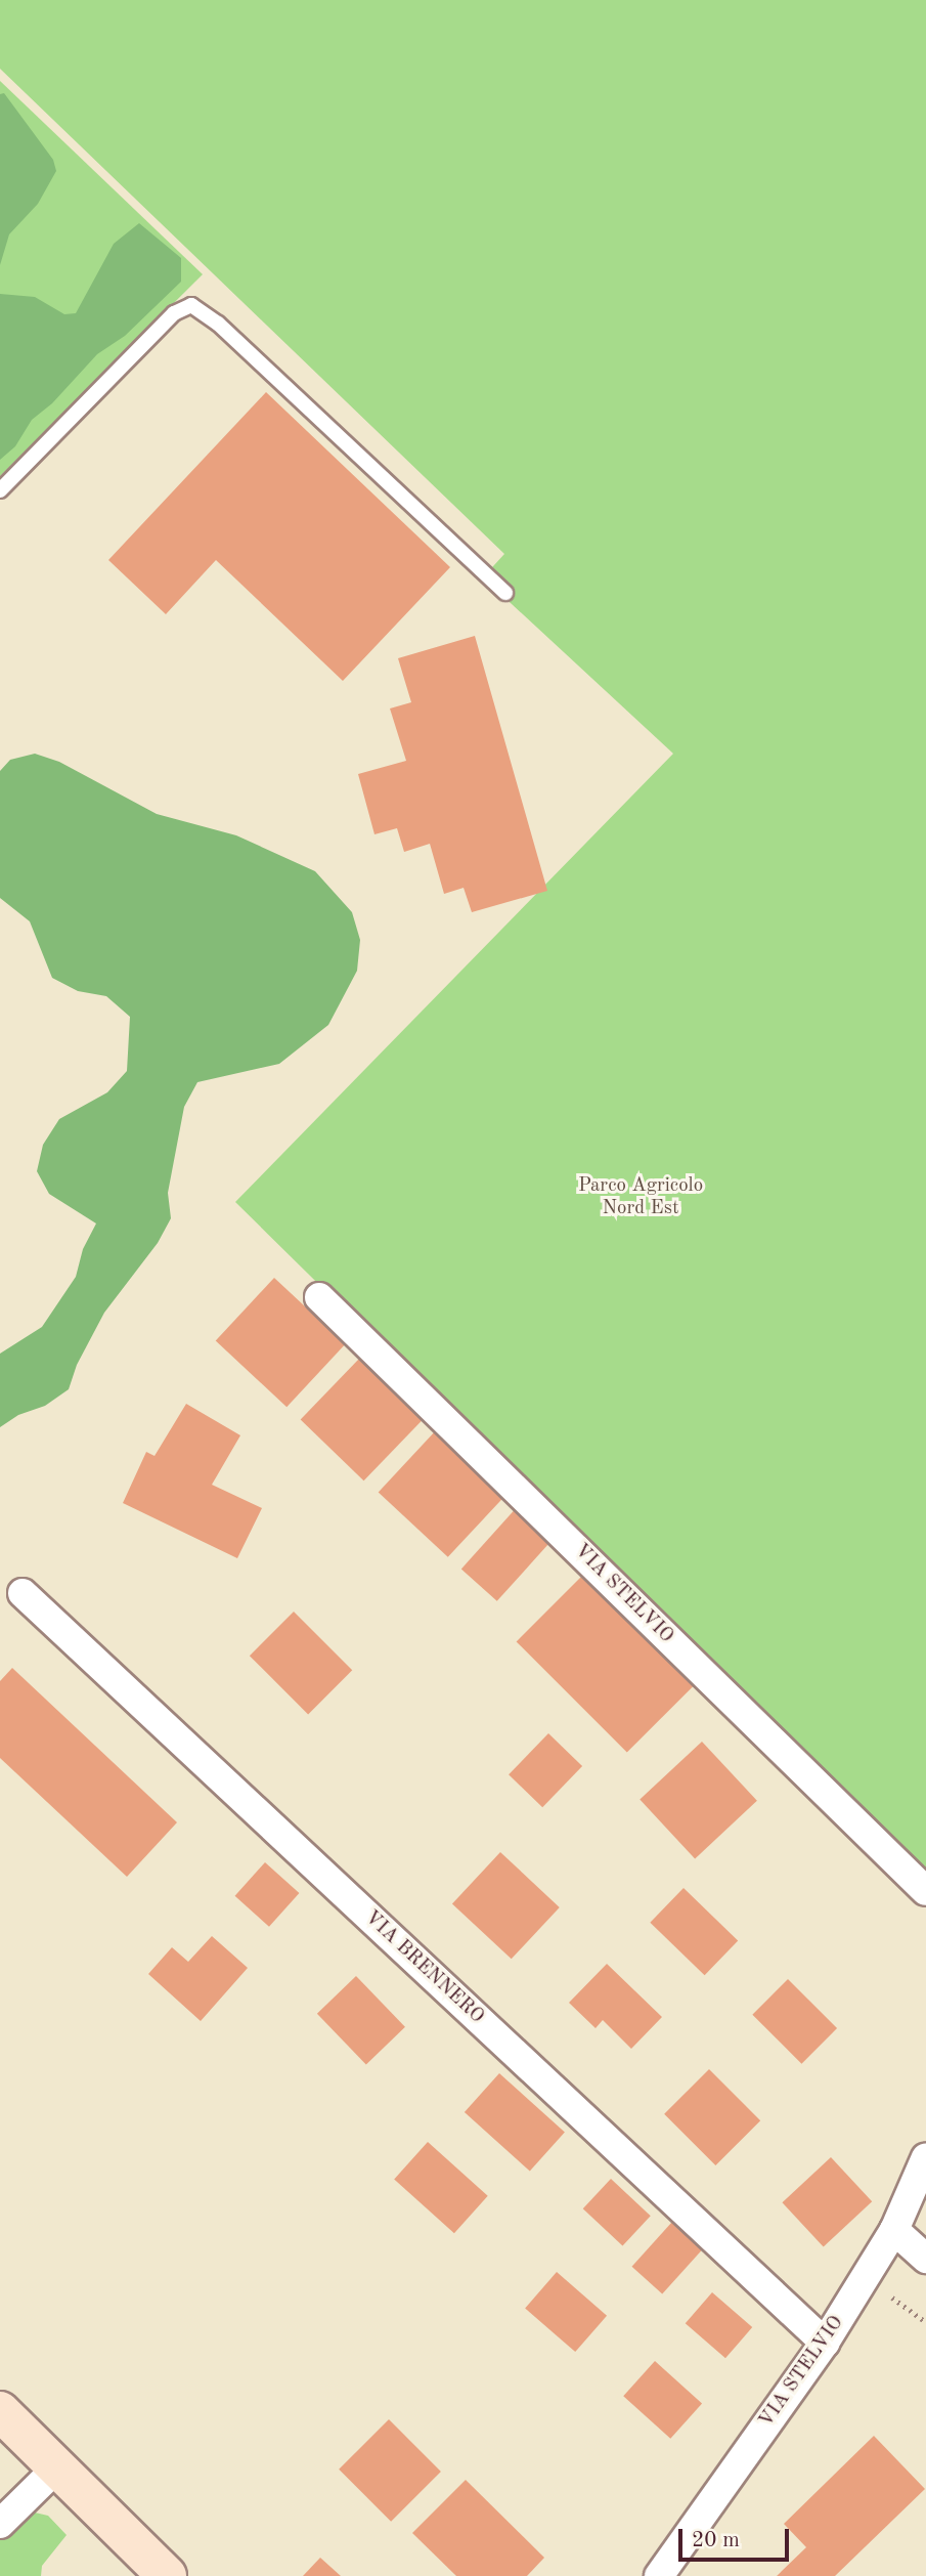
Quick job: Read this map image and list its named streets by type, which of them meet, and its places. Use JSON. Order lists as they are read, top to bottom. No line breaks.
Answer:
{"streets":{"street":["VIA STELVIO","VIA BRENNERO"]},"crossings":[["VIA STELVIO","VIA BRENNERO"]],"parks":["Parco Agricolo Nord Est"],"scale_bar":"20 m"}
